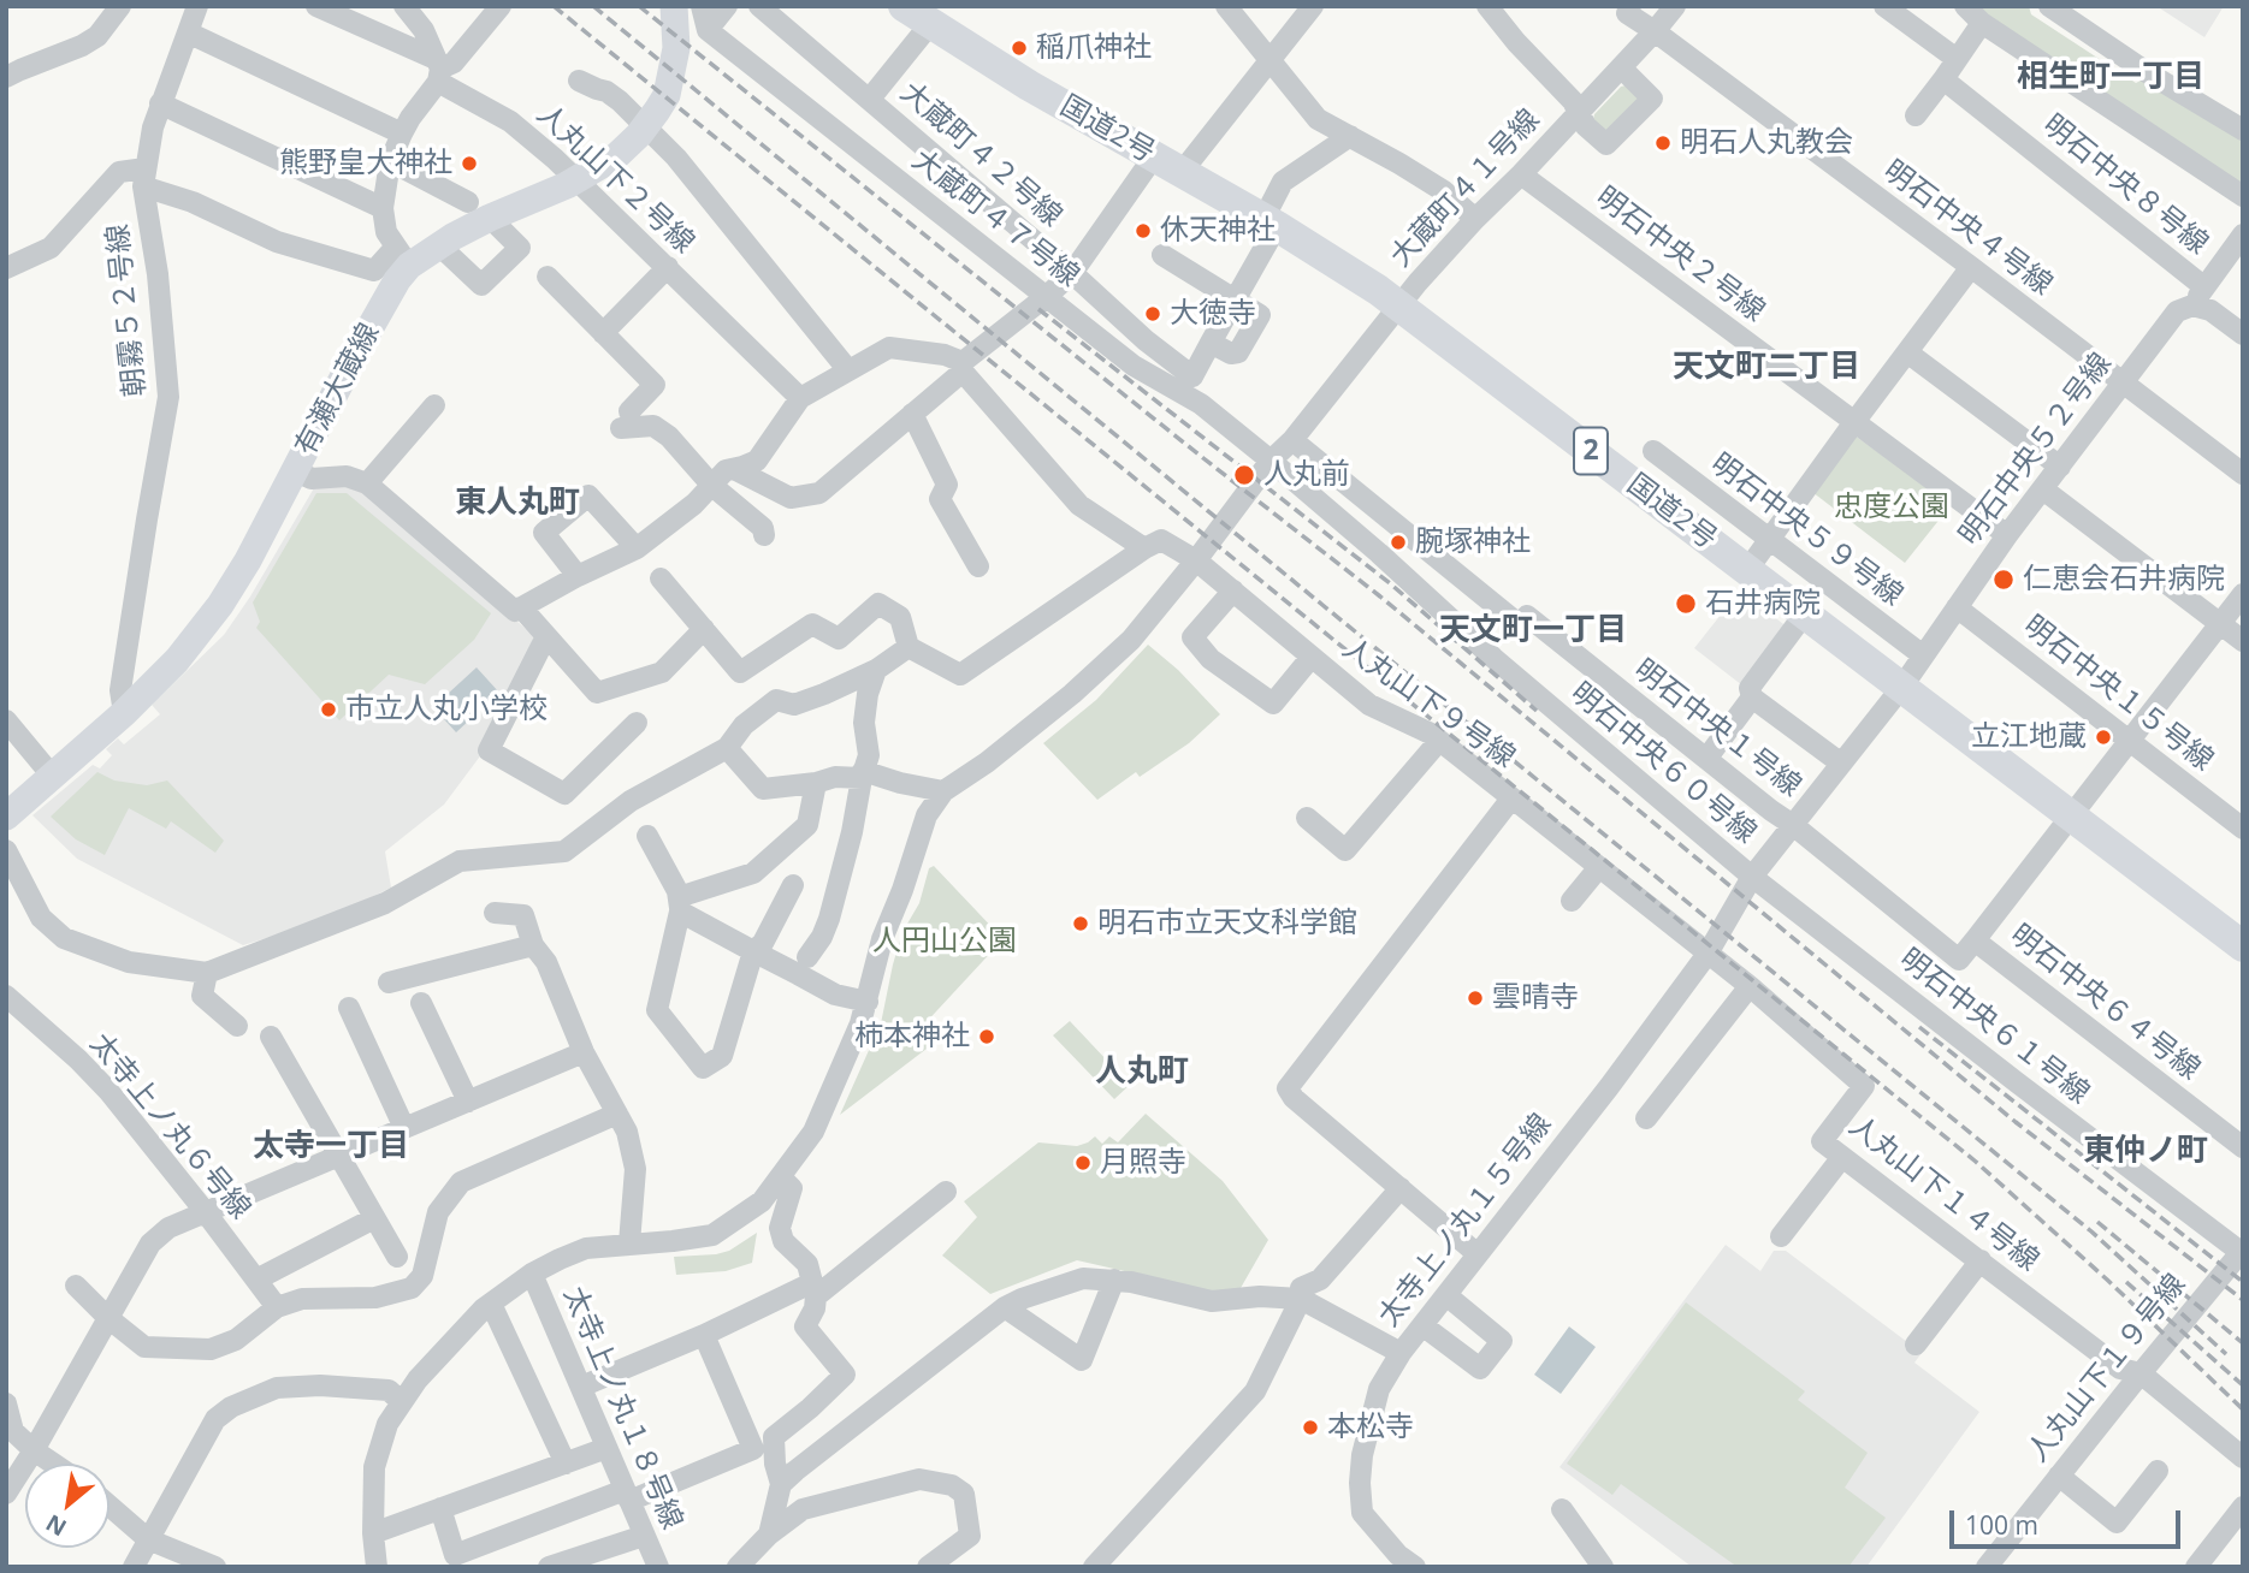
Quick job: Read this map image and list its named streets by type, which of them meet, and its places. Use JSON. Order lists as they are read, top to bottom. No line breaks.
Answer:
{"streets":{"highway":["国道2号","2"],"main road":["有瀬大蔵線"],"street":["大蔵町４２号線","人丸山下２号線","明石中央８号線","大蔵町４１号線","大蔵町４７号線","明石中央４号線","明石中央２号線","朝霧５２号線","明石中央５２号線","明石中央５９号線","明石中央１５号線","人丸山下９号線","明石中央１号線","明石中央６０号線","明石中央６４号線","明石中央６１号線","太寺上ノ丸６号線","人丸山下１４号線","太寺上ノ丸１５号線","人丸山下１９号線","太寺上ノ丸１８号線"]},"crossings":[["国道2号","大蔵町４１号線"],["国道2号","明石中央５２号線"],["国道2号","明石中央６４号線"],["国道2号","太寺上ノ丸１５号線"],["明石中央８号線","明石中央５２号線"],["大蔵町４１号線","大蔵町４７号線"],["大蔵町４１号線","明石中央４号線"],["大蔵町４１号線","明石中央２号線"],["大蔵町４１号線","人丸山下９号線"],["大蔵町４１号線","明石中央１号線"],["大蔵町４１号線","明石中央６０号線"],["大蔵町４７号線","明石中央６０号線"],["明石中央４号線","明石中央５２号線"],["明石中央２号線","明石中央５２号線"],["朝霧５２号線","有瀬大蔵線"],["明石中央５２号線","明石中央５９号線"],["明石中央５２号線","明石中央１５号線"],["明石中央５２号線","太寺上ノ丸１５号線"],["明石中央１５号線","明石中央６４号線"],["人丸山下９号線","人丸山下１４号線"],["人丸山下９号線","太寺上ノ丸１５号線"],["明石中央１号線","明石中央６４号線"],["明石中央１号線","太寺上ノ丸１５号線"],["明石中央６０号線","明石中央６１号線"],["明石中央６０号線","太寺上ノ丸１５号線"],["明石中央６１号線","太寺上ノ丸１５号線"],["明石中央６１号線","人丸山下１９号線"],["人丸山下１４号線","太寺上ノ丸１５号線"],["人丸山下１４号線","人丸山下１９号線"]],"districts":["相生町一丁目","天文町二丁目","東人丸町","天文町一丁目","人丸町","太寺一丁目","東仲ノ町"],"parks":["忠度公園","人円山公園"],"places":["稲爪神社","明石人丸教会","熊野皇大神社","休天神社","大徳寺","人丸前","腕塚神社","仁恵会石井病院","石井病院","市立人丸小学校","立江地蔵","明石市立天文科学館","雲晴寺","柿本神社","月照寺","本松寺"],"scale_bar":"100 m","north":"bottom left"}
